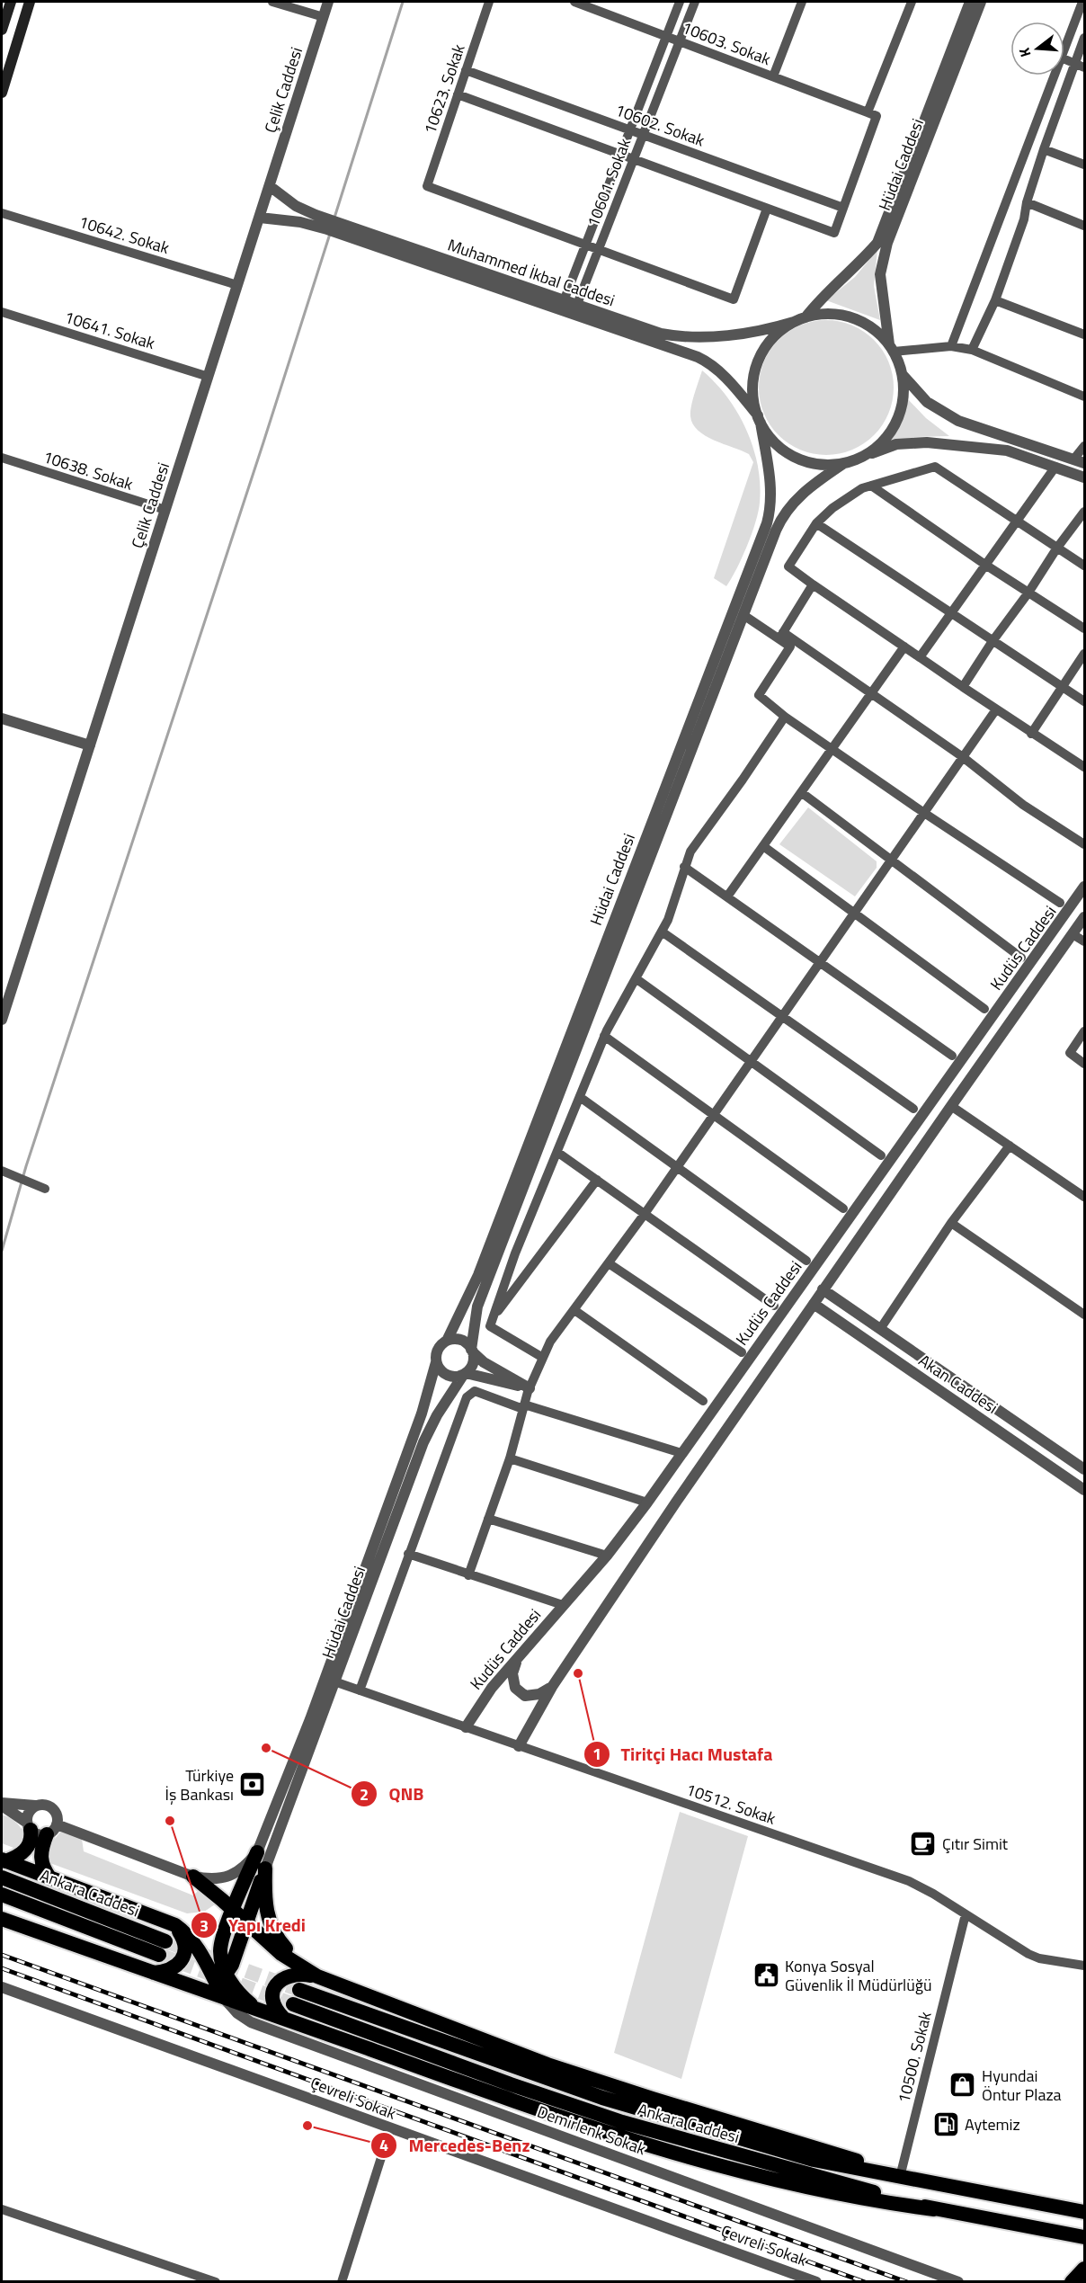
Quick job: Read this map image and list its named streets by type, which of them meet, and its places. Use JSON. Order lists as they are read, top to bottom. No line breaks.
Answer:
{"streets":{"highway":["Ankara Caddesi"],"street":["10603. Sokak","10623. Sokak","Çelik Caddesi","10602. Sokak","Hüdai Caddesi","10601. Sokak","10642. Sokak","Muhammed İkbal Caddesi","10641. Sokak","10638. Sokak","Kudüs Caddesi","Akan Caddesi","10512. Sokak","10500. Sokak","Çevreli Sokak","Demirlenk Sokak"]},"crossings":[["10603. Sokak","10601. Sokak"],["10623. Sokak","10602. Sokak"],["10623. Sokak","10601. Sokak"],["Çelik Caddesi","10642. Sokak"],["Çelik Caddesi","Muhammed İkbal Caddesi"],["Çelik Caddesi","10641. Sokak"],["Çelik Caddesi","10638. Sokak"],["10602. Sokak","10601. Sokak"],["Hüdai Caddesi","Muhammed İkbal Caddesi"],["Hüdai Caddesi","10512. Sokak"],["10601. Sokak","Muhammed İkbal Caddesi"],["Kudüs Caddesi","Akan Caddesi"],["Kudüs Caddesi","10512. Sokak"],["10512. Sokak","10500. Sokak"],["Ankara Caddesi","10500. Sokak"]],"places":{"other":["Tiritçi Hacı Mustafa","QNB","Yapı Kredi","Mercedes-Benz"],"bank":["Türkiye İş Bankası"],"cafe":["Çıtır Simit"],"public building":["Konya Sosyal Güvenlik İl Müdürlüğü"],"shop":["Hyundai Öntur Plaza"],"fuel station":["Aytemiz"]},"north":"left"}
